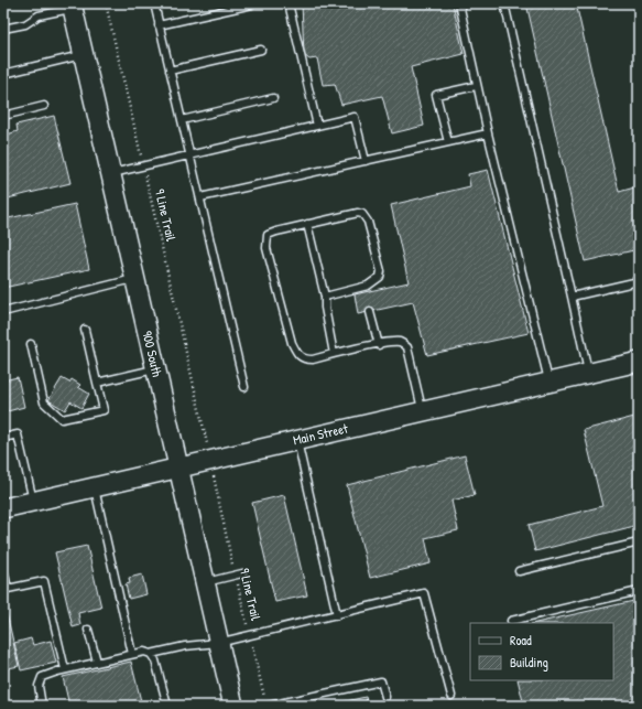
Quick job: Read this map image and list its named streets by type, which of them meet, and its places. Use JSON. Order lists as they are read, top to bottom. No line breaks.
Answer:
{"streets":{"street":["900 South","Main Street"],"path":["9 Line Trail"]},"crossings":[["900 South","Main Street"]],"legend":["Road","Building"]}
